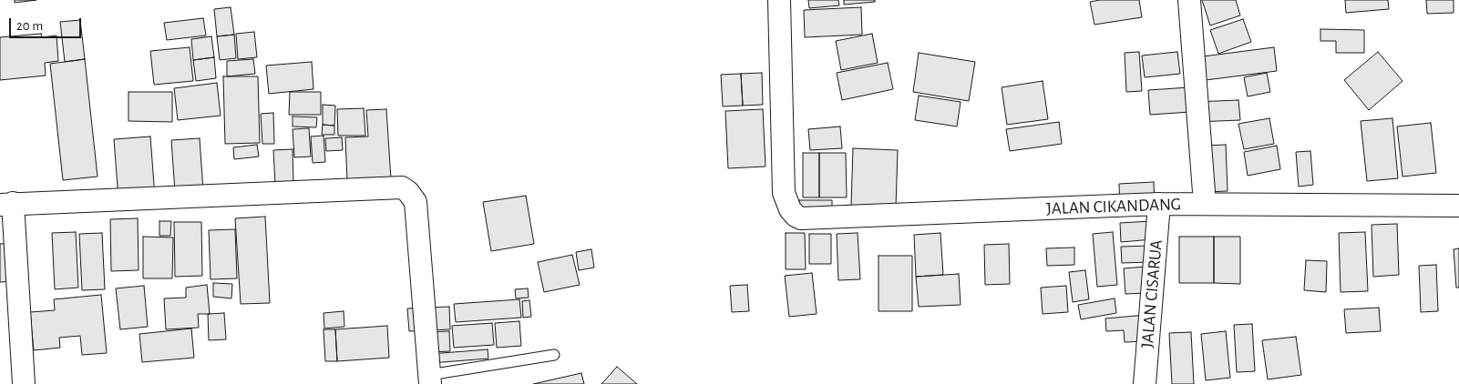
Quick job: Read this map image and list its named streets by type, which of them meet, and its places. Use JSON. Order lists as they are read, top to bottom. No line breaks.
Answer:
{"streets":{"street":["JALAN CIKANDANG","JALAN CISARUA"]},"crossings":[["JALAN CIKANDANG","JALAN CISARUA"]],"scale_bar":"20 m"}
